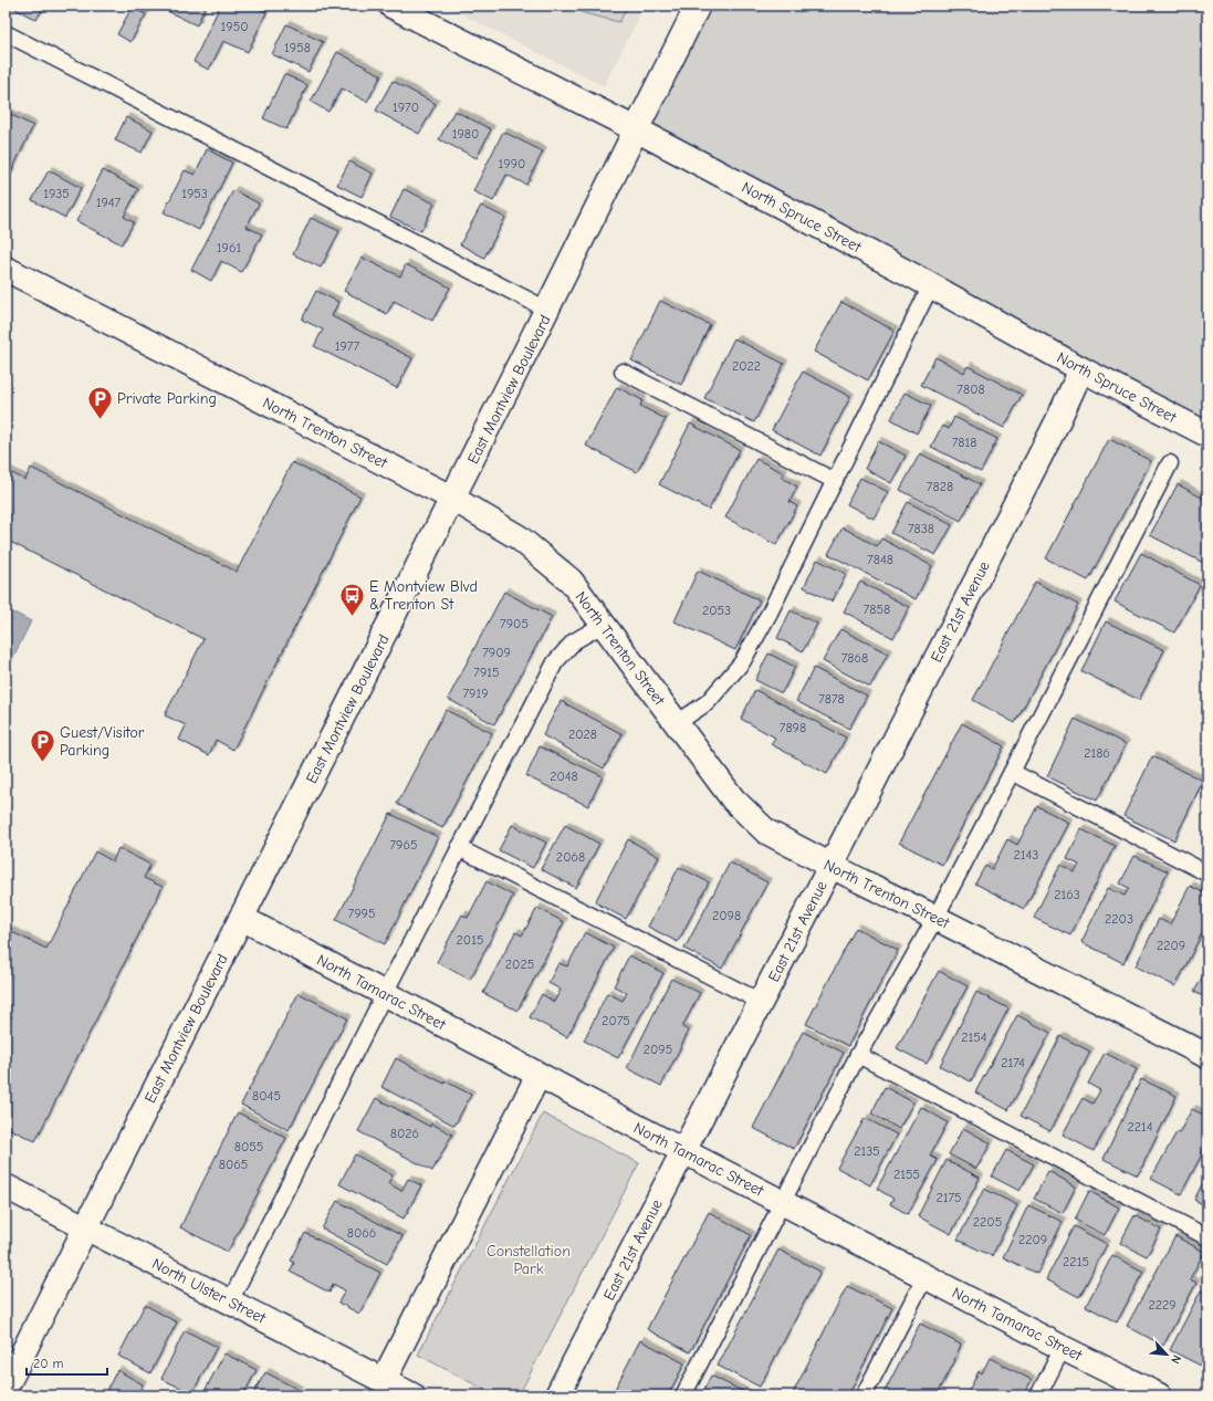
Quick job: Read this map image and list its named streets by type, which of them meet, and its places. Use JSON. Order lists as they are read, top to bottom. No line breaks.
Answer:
{"streets":{"street":["North Spruce Street","East Montview Boulevard","North Trenton Street","East 21st Avenue","North Tamarac Street","North Ulster Street"]},"crossings":[["North Spruce Street","East Montview Boulevard"],["North Spruce Street","East 21st Avenue"],["East Montview Boulevard","North Trenton Street"],["East Montview Boulevard","North Tamarac Street"],["East Montview Boulevard","North Ulster Street"],["North Trenton Street","East 21st Avenue"],["East 21st Avenue","North Tamarac Street"]],"parks":["Constellation Park"],"places":{"parking":["Private Parking","Guest/Visitor Parking"],"bus stop":["E Montview Blvd & Trenton St"]},"house_numbers":["1950","1958","1970","1980","1990","1935","1953","1947","1961","1977","2022","7808","7818","7828","7838","7848","7858","2053","7905","7909","7868","7915","7919","7878","7898","2028","2186","2048","7965","2143","2068","2163","7995","2098","2203","2015","2209","2025","2075","2154","2095","2174","8045","2214","8026","8055","2135","8065","2155","2175","2205","8066","2209","2215","2229"],"scale_bar":"20 m","north":"bottom right"}
